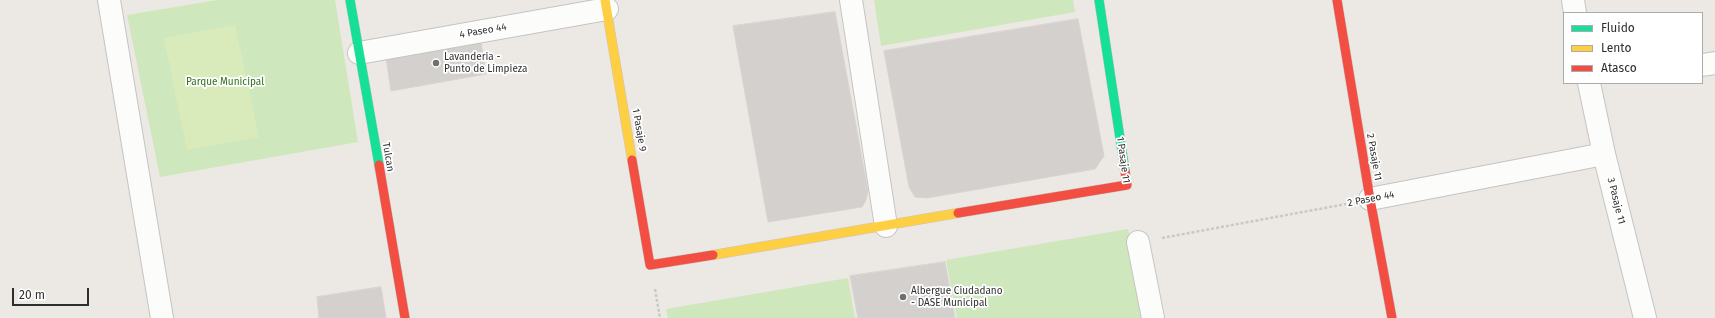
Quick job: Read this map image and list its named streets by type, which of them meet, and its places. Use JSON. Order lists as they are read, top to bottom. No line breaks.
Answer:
{"streets":{"street":["4 Paseo 44","1 Pasaje 9","Tulcan","2 Pasaje 11","1 Pasaje 11","2 Paseo 44","3 Pasaje 11"]},"crossings":[["4 Paseo 44","1 Pasaje 9"],["4 Paseo 44","Tulcan"],["2 Pasaje 11","2 Paseo 44"],["2 Paseo 44","3 Pasaje 11"]],"parks":["Parque Municipal"],"places":["Lavanderia - Punto de Limpieza","Albergue Ciudadano - DASE Municipal"],"legend":["Fluido","Lento","Atasco"],"scale_bar":"20 m"}
